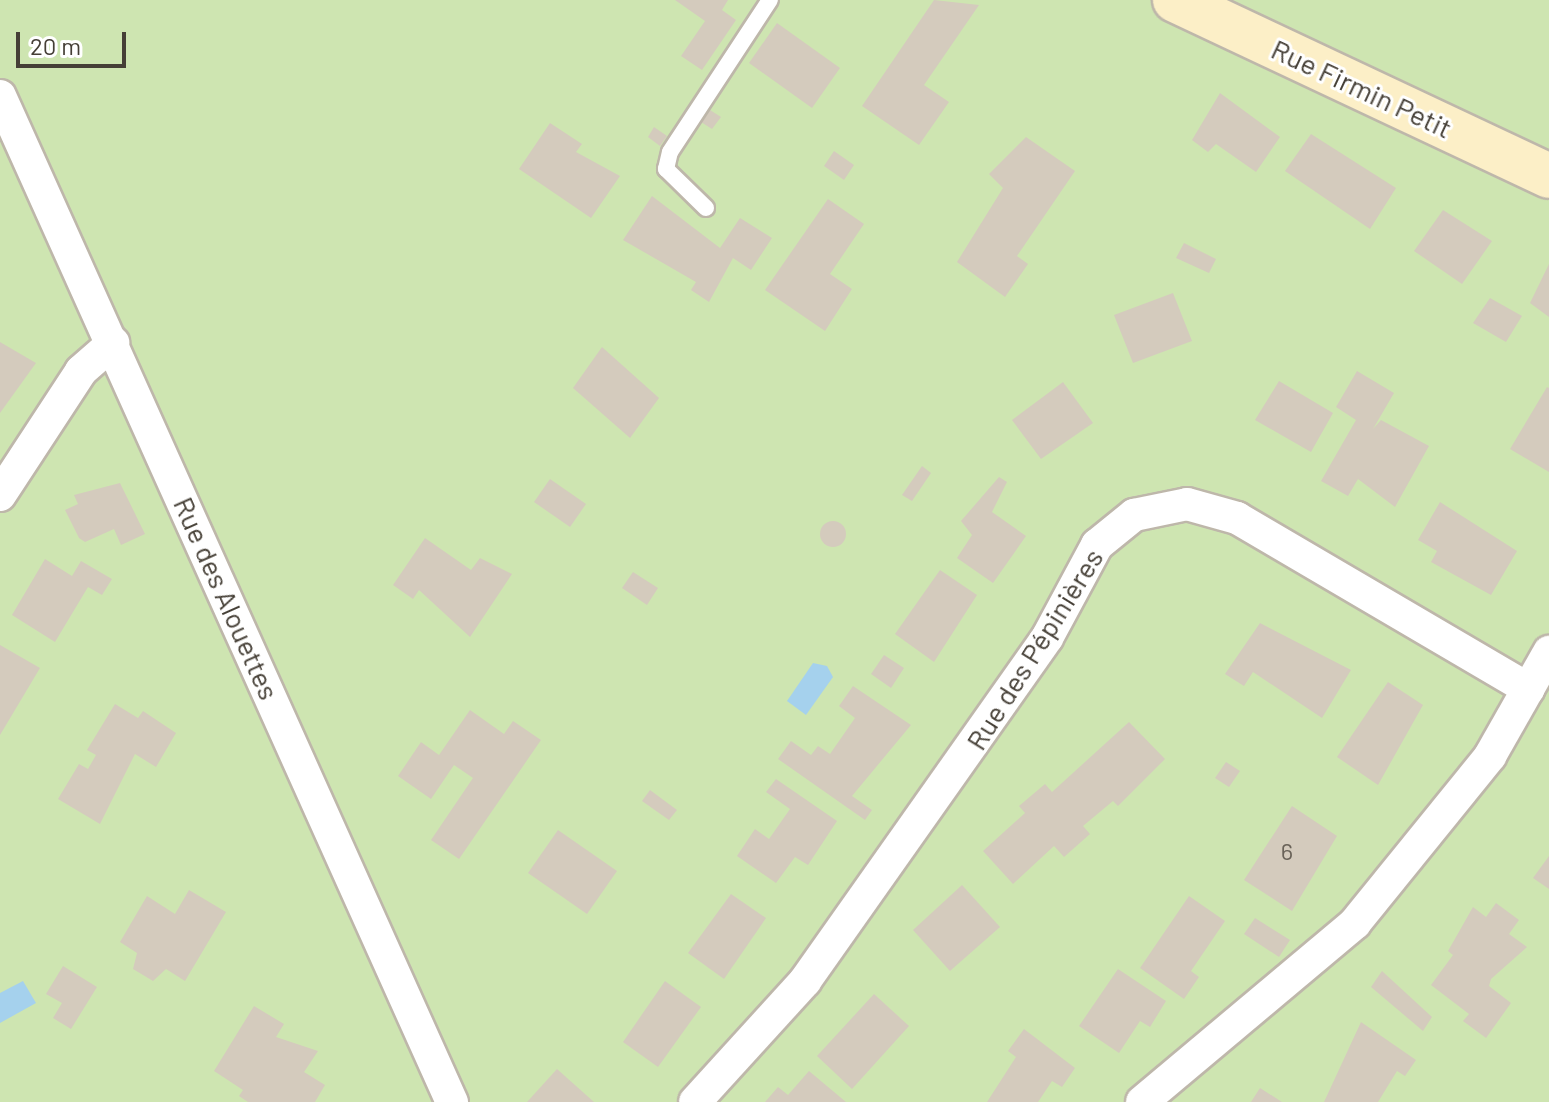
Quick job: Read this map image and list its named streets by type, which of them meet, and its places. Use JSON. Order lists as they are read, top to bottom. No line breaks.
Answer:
{"streets":{"street":["Rue Firmin Petit","Rue des Alouettes","Rue des Pépinières"]},"house_numbers":["6"],"scale_bar":"20 m"}
